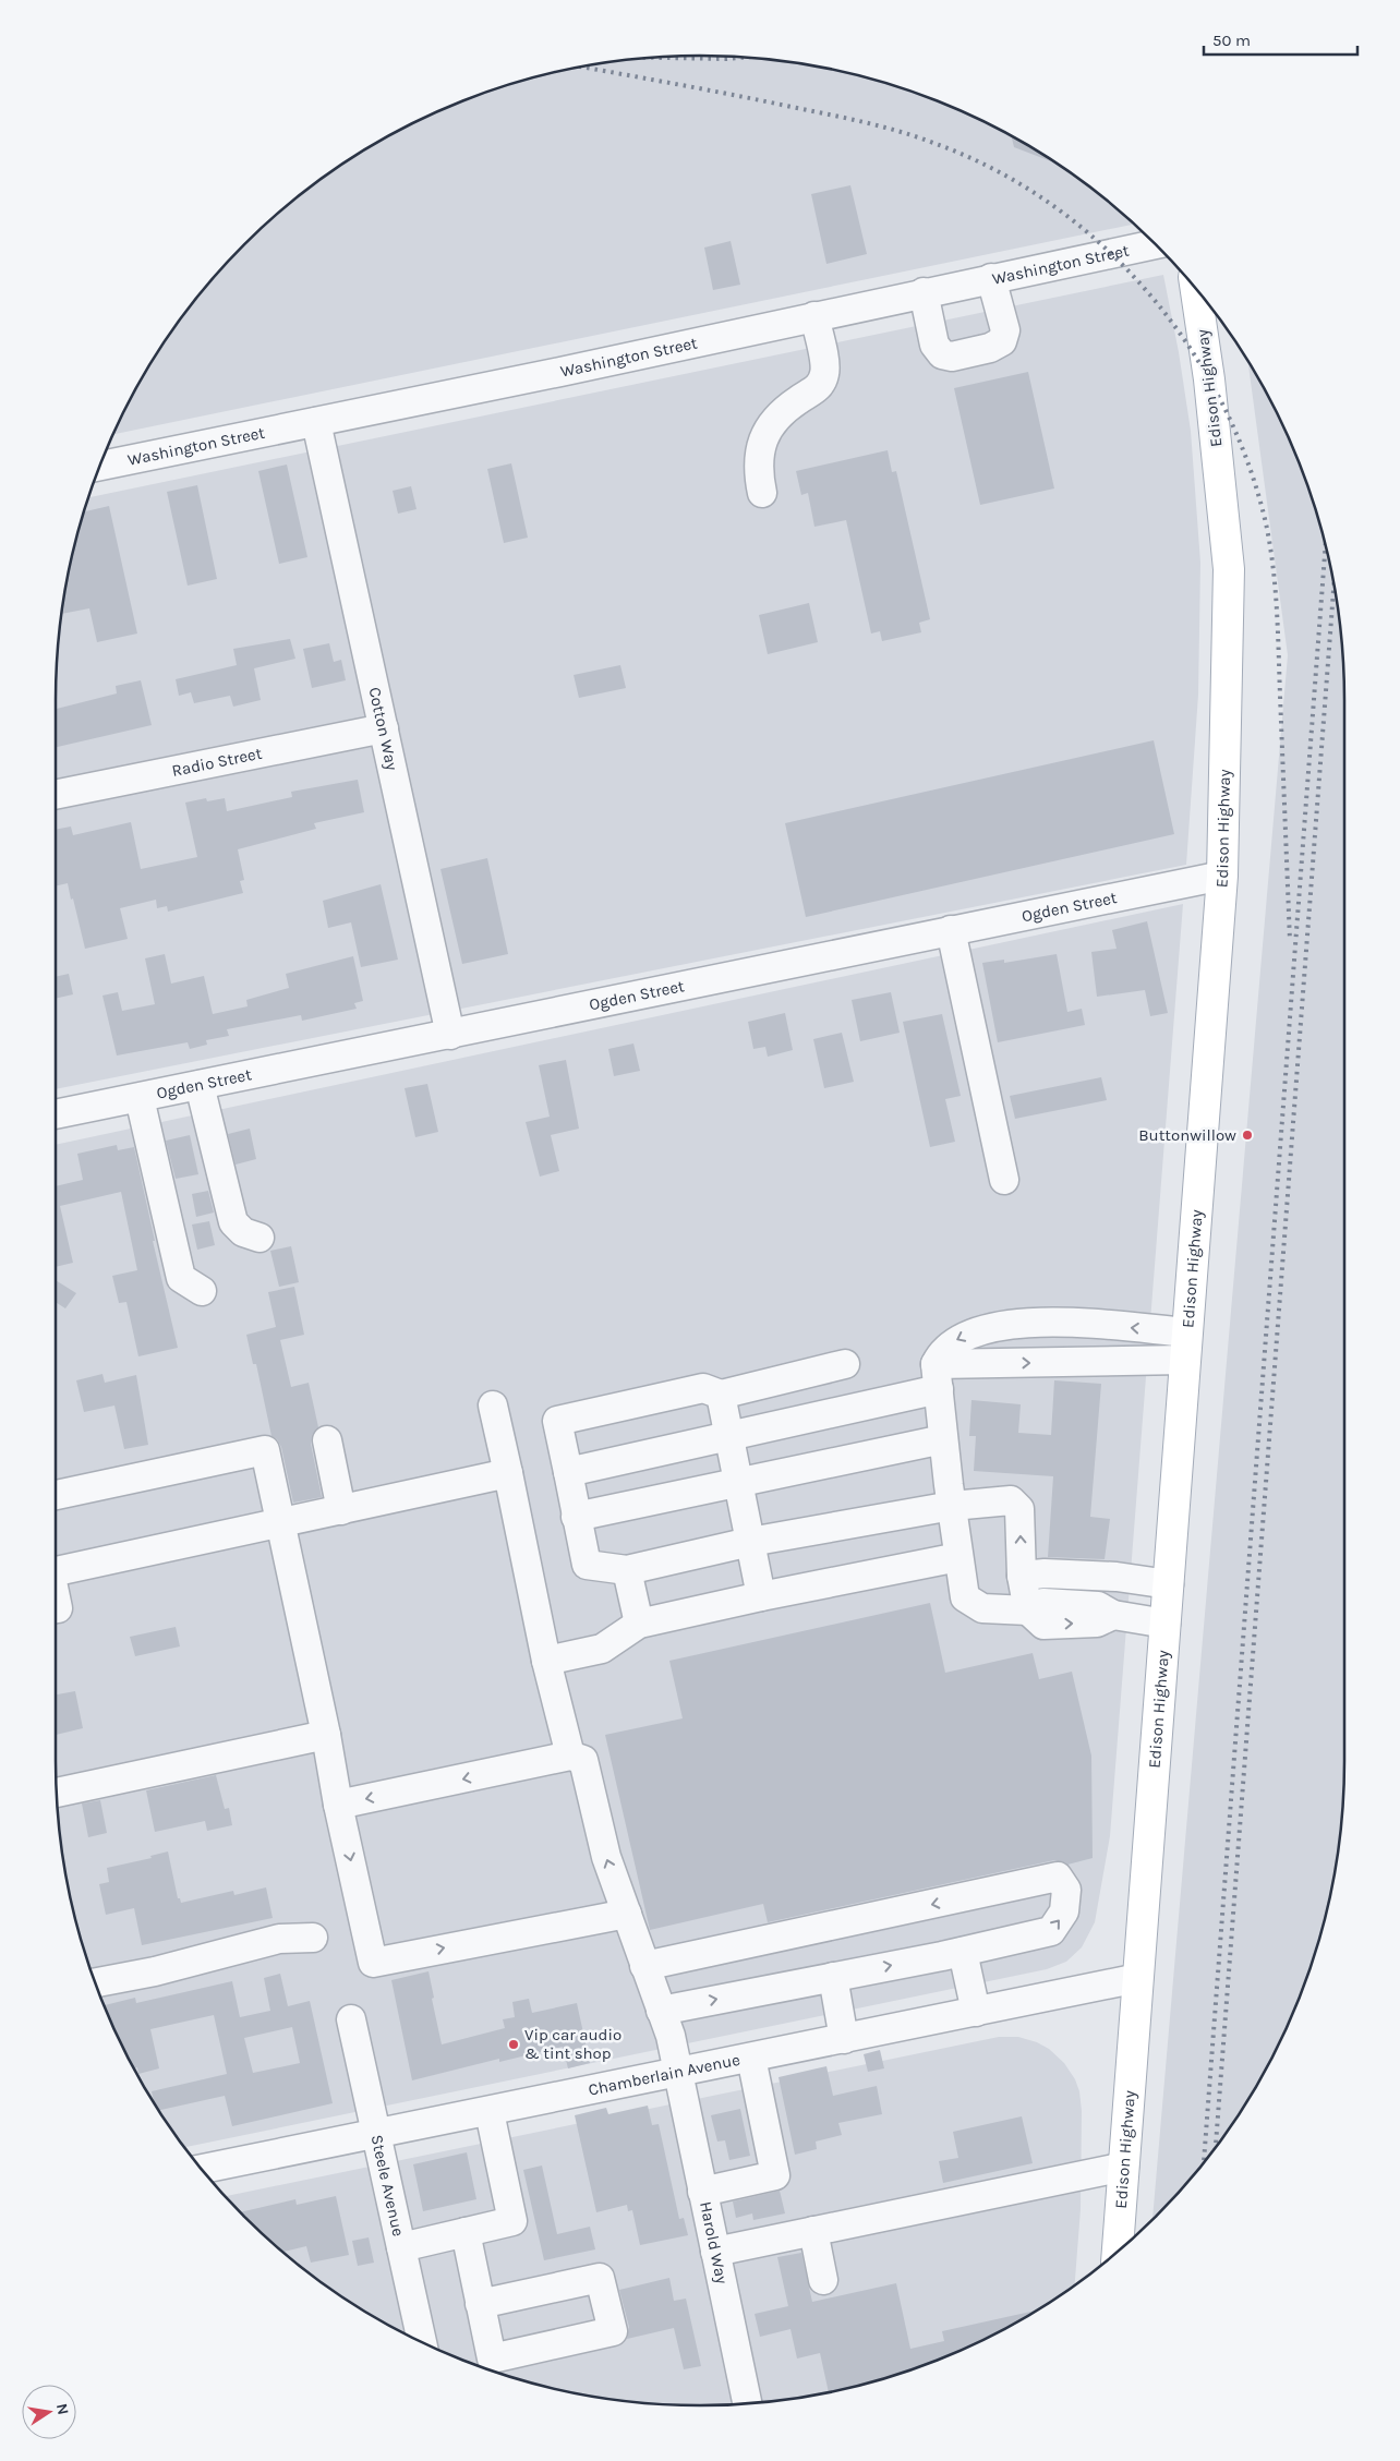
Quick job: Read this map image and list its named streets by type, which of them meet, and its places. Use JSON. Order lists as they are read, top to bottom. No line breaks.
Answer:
{"streets":{"main road":["Edison Highway"],"street":["Washington Street","Cotton Way","Radio Street","Ogden Street","Chamberlain Avenue","Steele Avenue","Harold Way"]},"crossings":[["Washington Street","Cotton Way"],["Edison Highway","Ogden Street"],["Edison Highway","Chamberlain Avenue"],["Cotton Way","Radio Street"],["Cotton Way","Ogden Street"],["Chamberlain Avenue","Steele Avenue"],["Chamberlain Avenue","Harold Way"]],"places":["Buttonwillow","Vip car audio & tint shop"],"scale_bar":"50 m","north":"right"}
